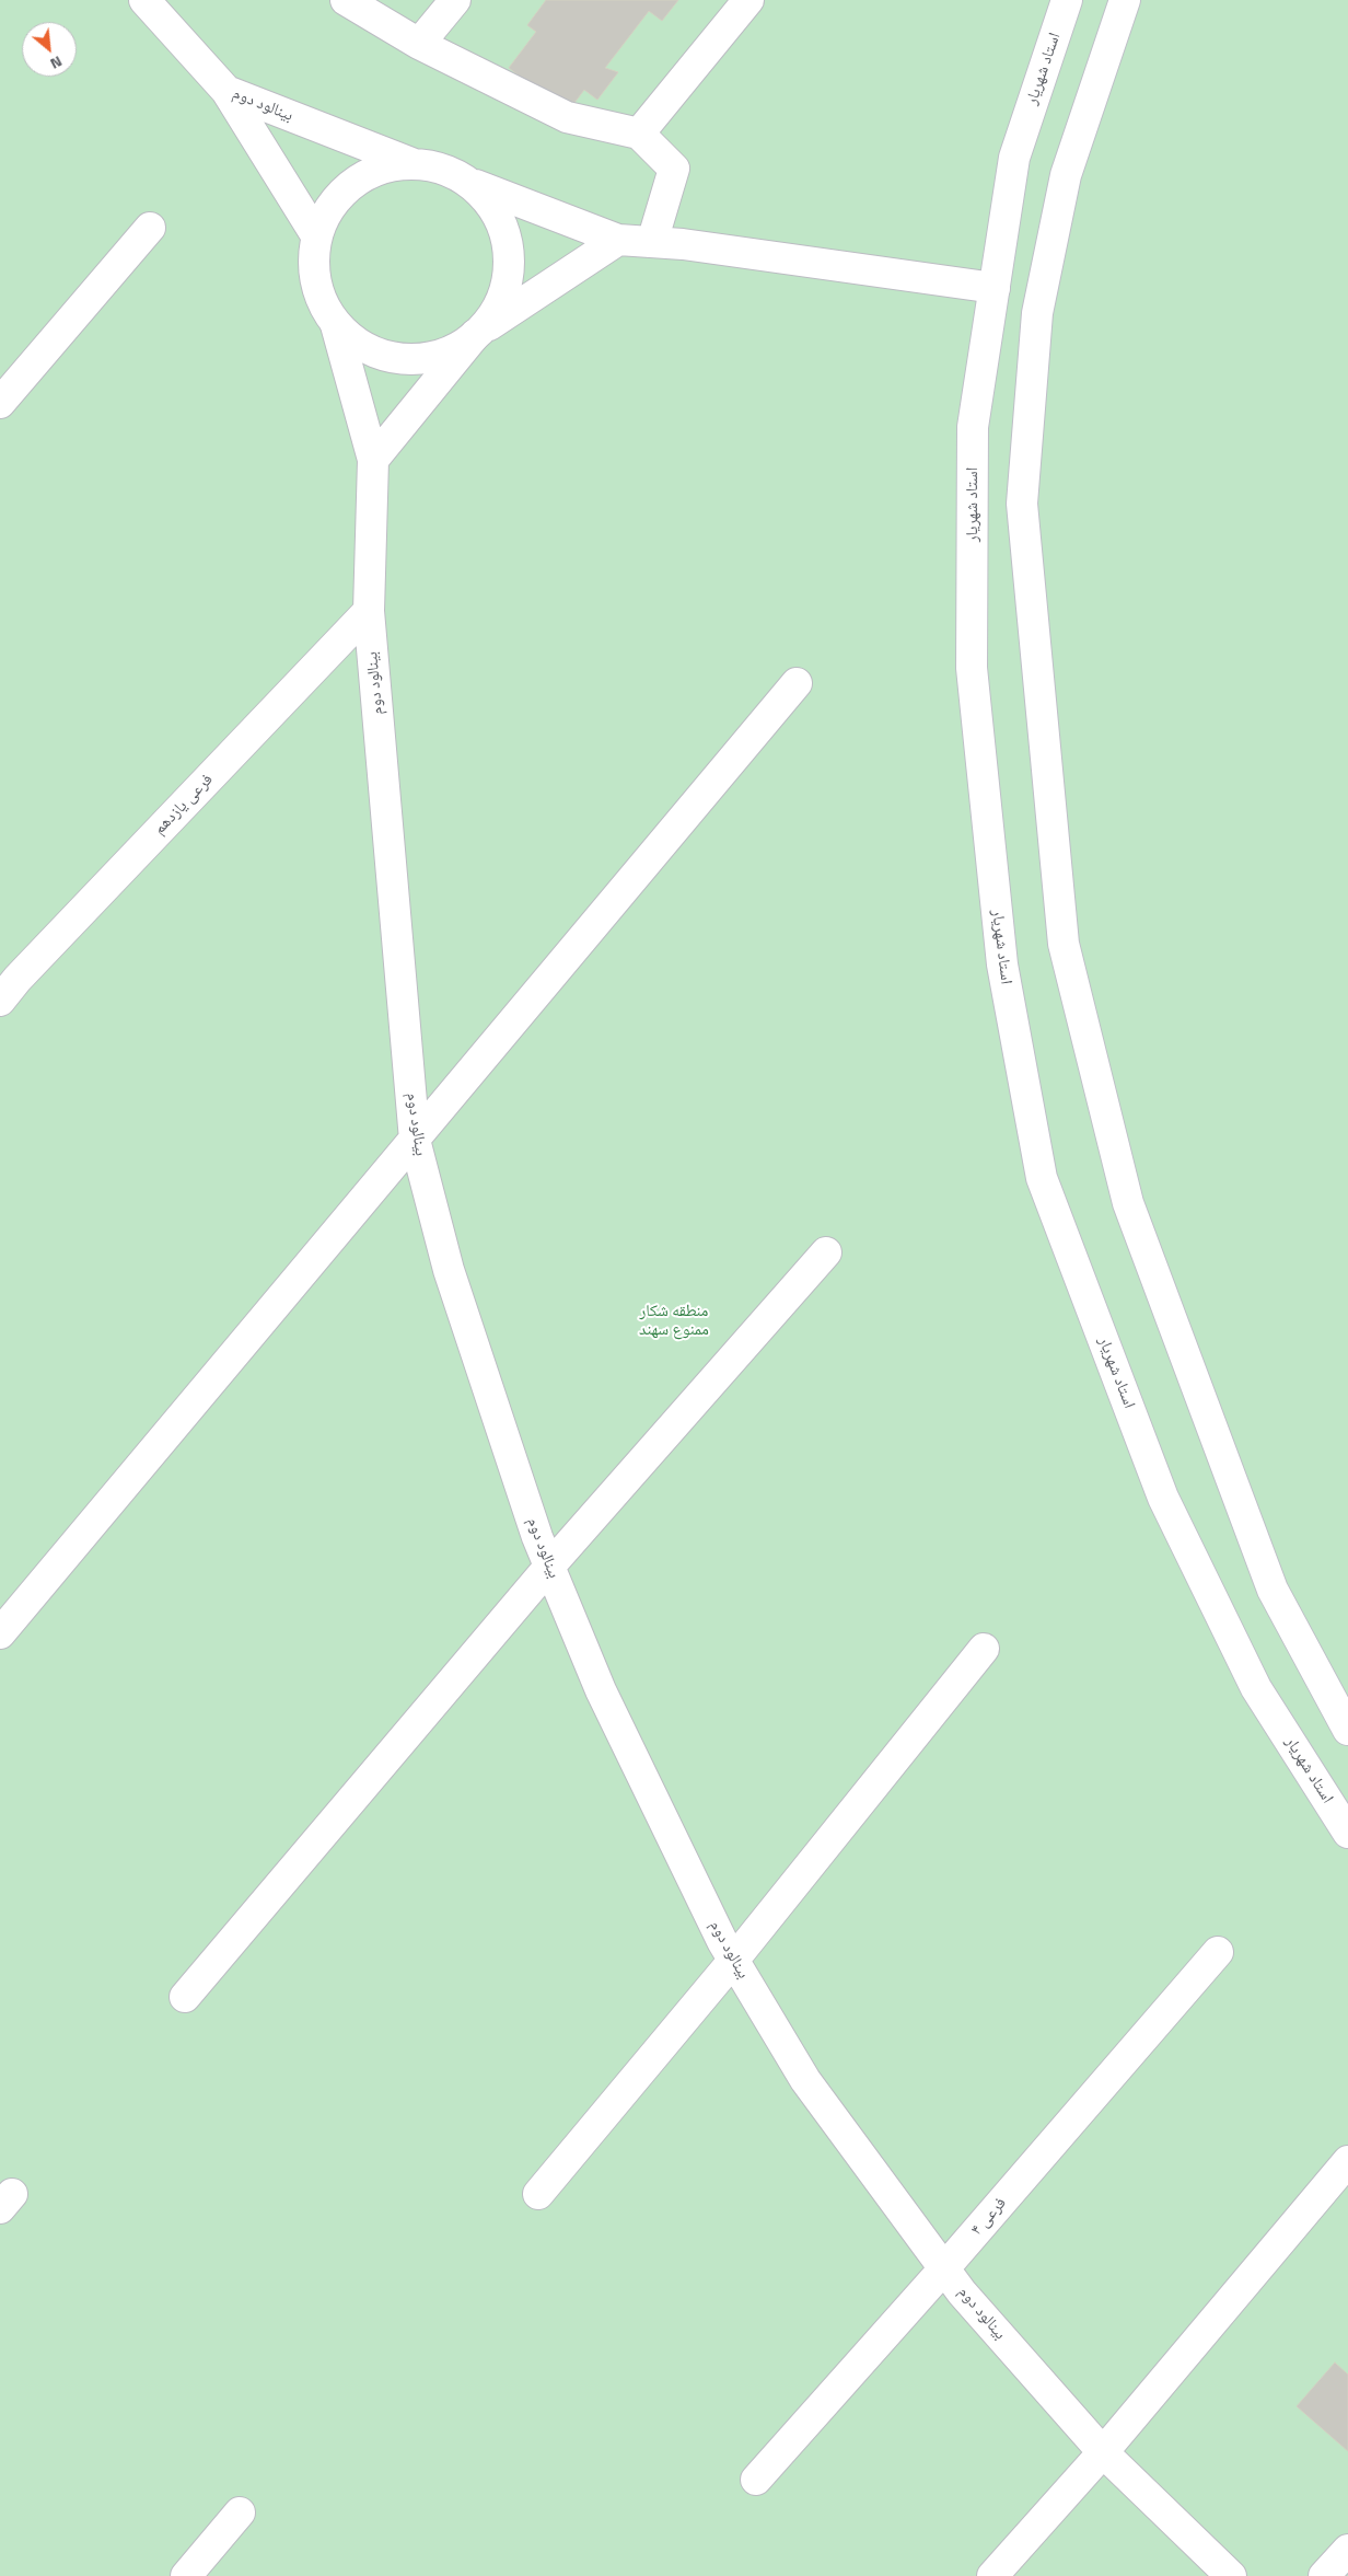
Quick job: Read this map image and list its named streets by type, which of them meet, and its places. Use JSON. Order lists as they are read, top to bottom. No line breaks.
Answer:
{"streets":{"street":["استاد شهریار","بینالود دوم","فرعی یازدهم","فرعی ۴"]},"crossings":[["بینالود دوم","فرعی یازدهم"],["بینالود دوم","فرعی ۴"]],"parks":["منطقه شکار ممنوع سهند"],"north":"bottom right"}
